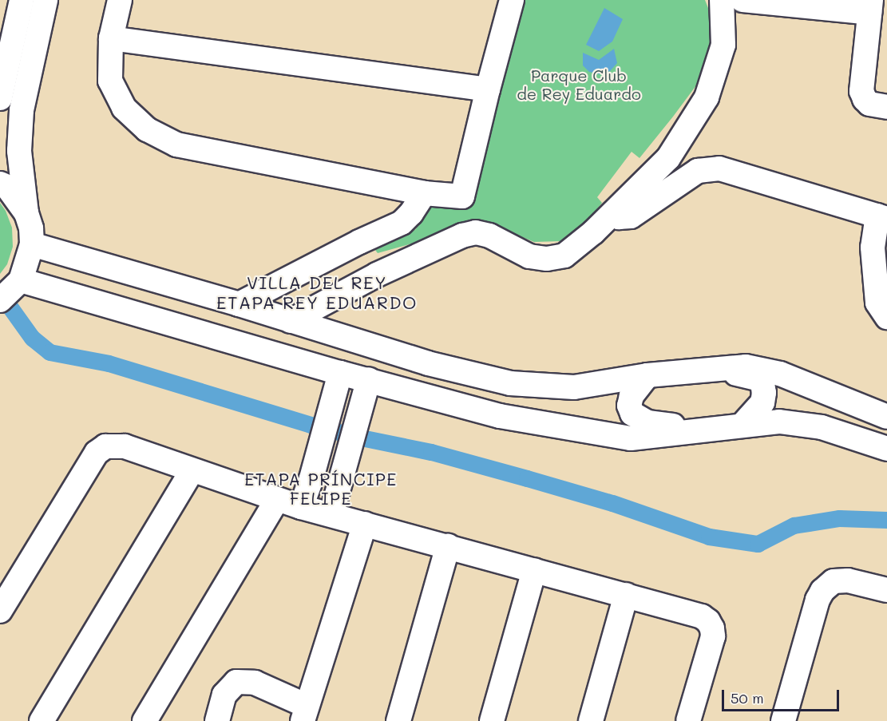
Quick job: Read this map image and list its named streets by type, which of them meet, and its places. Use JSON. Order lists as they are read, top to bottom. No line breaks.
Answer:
{"districts":["VILLA DEL REY ETAPA REY EDUARDO","ETAPA PRÍNCIPE FELIPE"],"parks":["Parque Club de Rey Eduardo"],"scale_bar":"50 m"}
